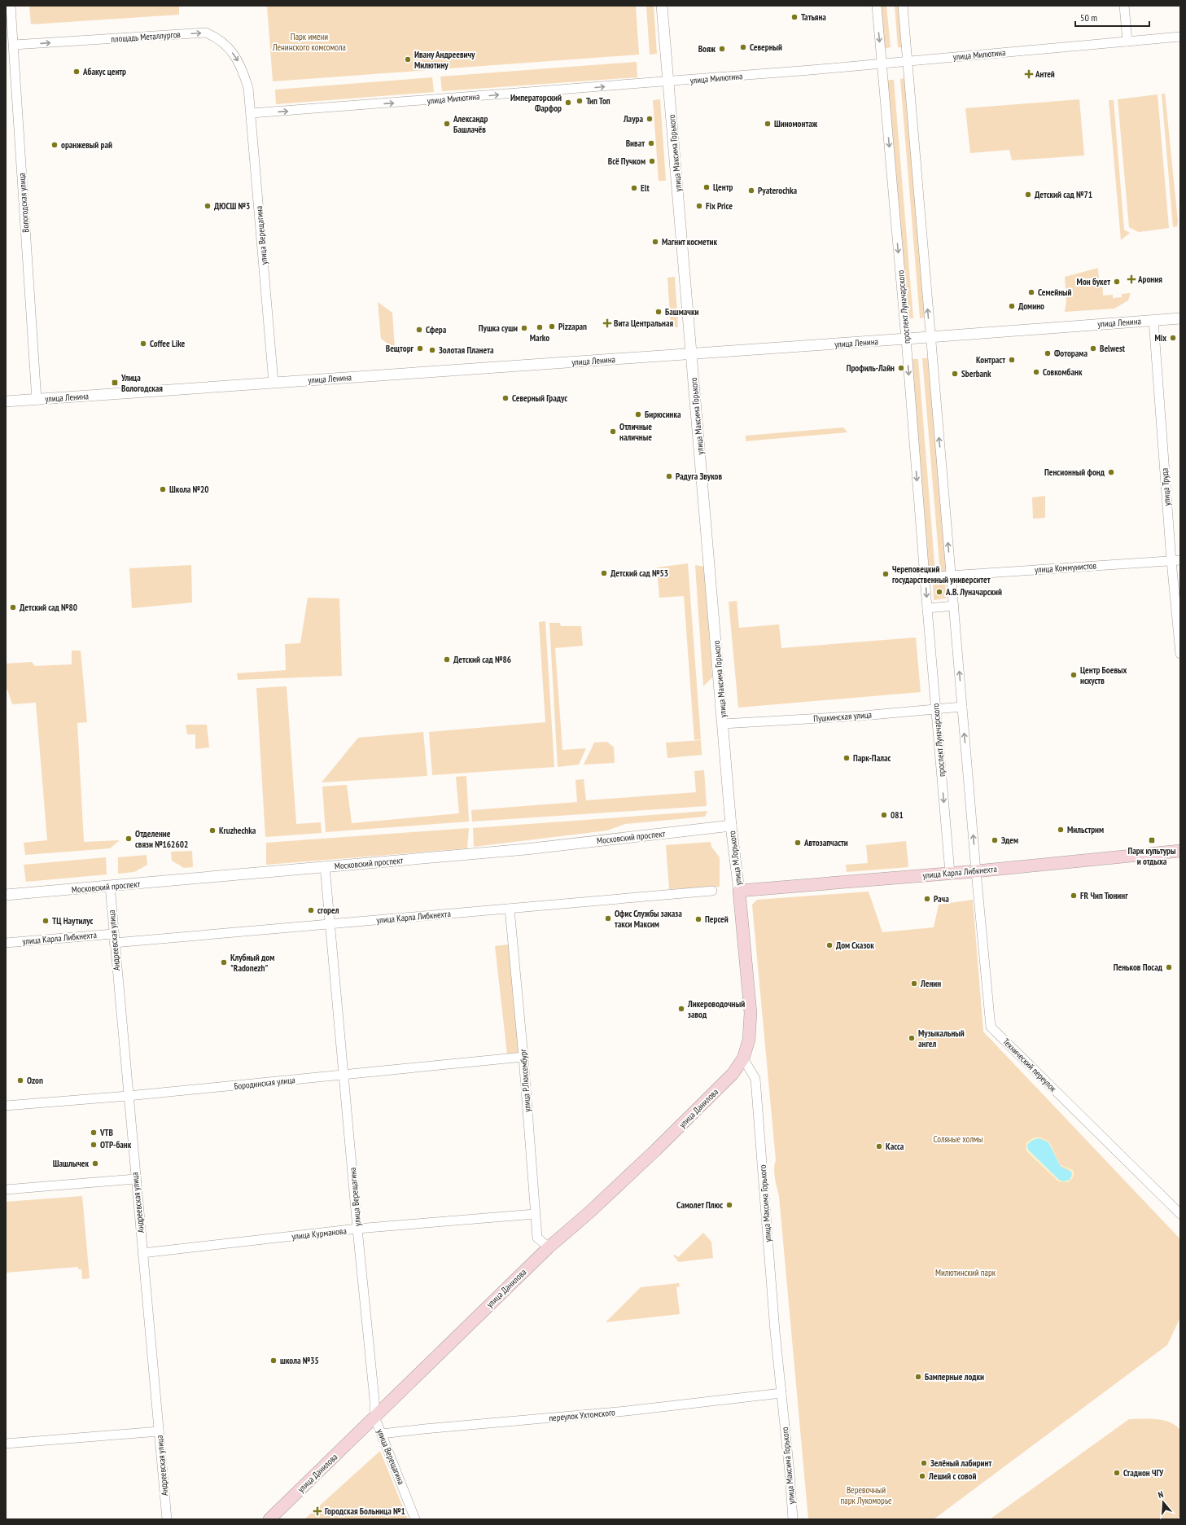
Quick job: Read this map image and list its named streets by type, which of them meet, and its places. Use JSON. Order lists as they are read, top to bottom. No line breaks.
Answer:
{"streets":{"main road":["улица Карла Либкнехта","улица Данилова"],"street":["площадь Металлургов","улица Милютина","улица Максима Горького","Вологодская улица","улица Верещагина","проспект Луначарского","улица Ленина","улица Труда","улица Коммунистов","Пушкинская улица","Московский проспект","улица М.Горького","Андреевская улица","Технический переулок","улица Р.Люксембург","Бородинская улица","улица Курманова","переулок Ухтомского"]},"crossings":[["площадь Металлургов","Вологодская улица"],["площадь Металлургов","улица Верещагина"],["улица Милютина","улица Максима Горького"],["улица Милютина","улица Верещагина"],["улица Милютина","проспект Луначарского"],["улица Максима Горького","улица Ленина"],["улица Максима Горького","Пушкинская улица"],["улица Максима Горького","Московский проспект"],["улица Максима Горького","улица М.Горького"],["улица Максима Горького","улица Данилова"],["улица Максима Горького","переулок Ухтомского"],["Вологодская улица","улица Ленина"],["улица Верещагина","улица Ленина"],["улица Верещагина","Московский проспект"],["улица Верещагина","улица Карла Либкнехта"],["улица Верещагина","Бородинская улица"],["улица Верещагина","улица Данилова"],["улица Верещагина","улица Курманова"],["улица Верещагина","переулок Ухтомского"],["проспект Луначарского","улица Ленина"],["проспект Луначарского","улица Коммунистов"],["проспект Луначарского","Пушкинская улица"],["проспект Луначарского","улица Карла Либкнехта"],["улица Ленина","улица Труда"],["улица Труда","улица Коммунистов"],["Московский проспект","улица М.Горького"],["Московский проспект","Андреевская улица"],["улица М.Горького","улица Карла Либкнехта"],["улица Карла Либкнехта","Андреевская улица"],["улица Карла Либкнехта","Технический переулок"],["улица Карла Либкнехта","улица Р.Люксембург"],["Андреевская улица","Бородинская улица"],["Андреевская улица","улица Курманова"],["улица Р.Люксембург","Бородинская улица"],["улица Р.Люксембург","улица Данилова"],["улица Р.Люксембург","улица Курманова"]],"one_way":["площадь Металлургов","улица Милютина"],"parks":["Парк имени Ленинского комсомола","Соляные холмы","Милютинский парк","Веревочный парк Лукоморье"],"places":{"other":["Татьяна","Северный","Вояж","Ивану Андреевичу Милютину","Абакус центр","Тип Топ","Императорский Фарфор","Лаура","Александр Башлачёв","Шиномонтаж","Виват","оранжевый рай","Всё Пучком","Центр","Elt","Pyaterochka","Детский сад №71","ДЮСШ №3","Fix Price","Магнит косметик","Мон букет","Семейный","Домино","Башмачки","Pizzapan","Marko","Пушка суши","Сфера","Mix","Coffee Like","Вещторг","Belwest","Золотая Планета","Фоторама","Контраст","Профиль-Лайн","Совкомбанк","Sberbank","Северный Градус","Бирюсинка","Отличные наличные","Пенсионный фонд","Радуга Звуков","Школа №20","Детский сад №53","Череповецкий государственный университет","А.В. Луначарский","Детский сад №80","Детский сад №86","Центр Боевых искуств","Парк-Палас","081","Мильстрим","Kruzhechka","Отделение связи №162602","Эдем","Автозапчасти","FR Чип Тюнинг","Рача","сгорел","Офис Службы заказа такси Максим","Персей","ТЦ Наутилус","Дом Сказок","Клубный дом \"Radonezh\"","Пеньков Посад","Ленин","Ликероводочный завод","Музыкальный ангел","Ozon","VTB","OTP-банк","Касса","Шашлычек","Самолет Плюс","школа №35","Бамперные лодки","Зелёный лабиринт","Стадион ЧГУ","Леший с совой"],"health":["Антей","Арония","Вита Центральная","Городская Больница №1"],"transit":["Улица Вологодская","Парк культуры и отдыха"]},"scale_bar":"50 m","north":"top"}
